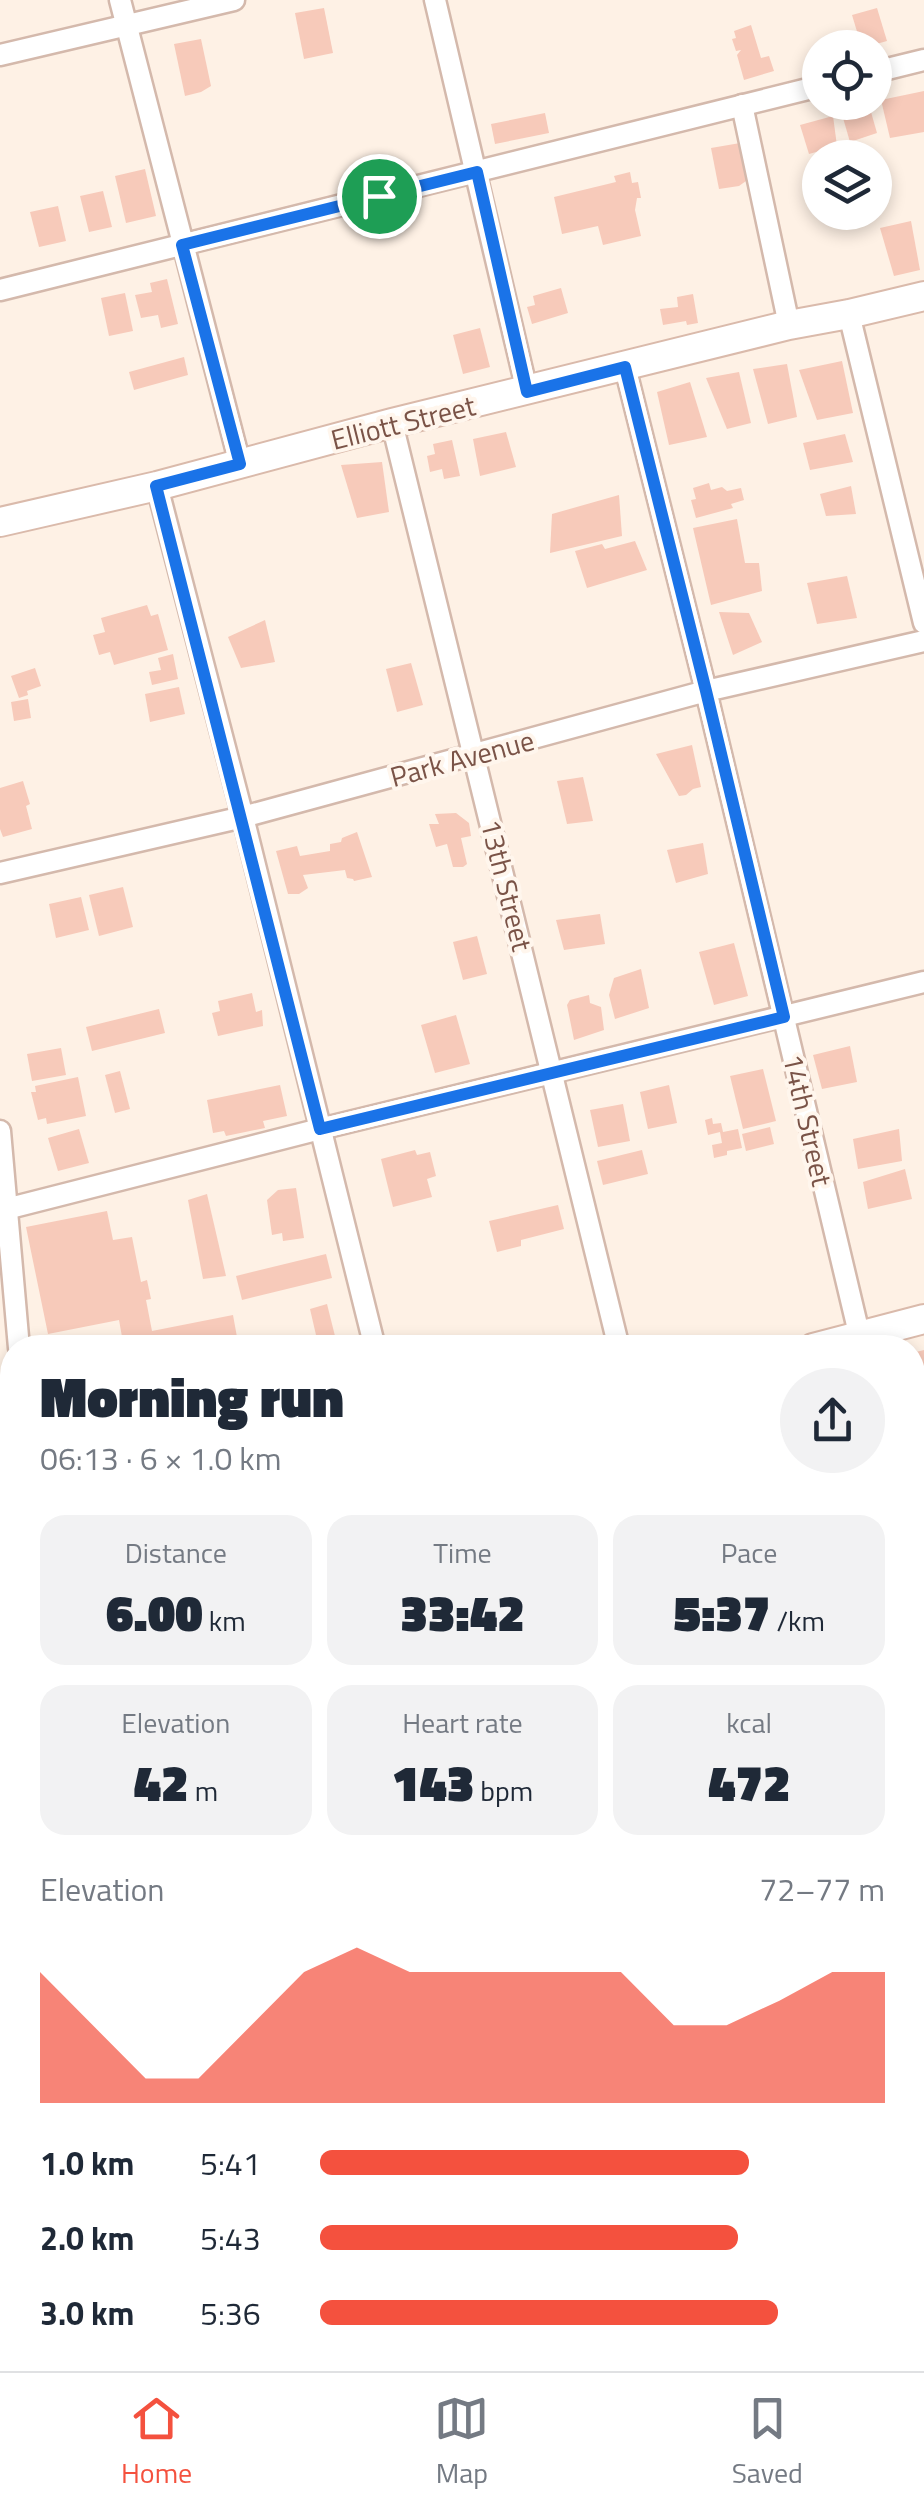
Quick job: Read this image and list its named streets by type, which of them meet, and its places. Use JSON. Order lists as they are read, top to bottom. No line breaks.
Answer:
{"streets":{"main road":["Elliott Street"],"street":["Park Avenue","13th Street","14th Street"]},"crossings":[["Elliott Street","13th Street"],["Elliott Street","14th Street"],["Park Avenue","13th Street"],["Park Avenue","14th Street"]],"page":{"heading":["Morning run","06:13 · 6 × 1.0 km"],"stats":[["Distance","6.00 km"],["Time","33:42"],["Pace","5:37 /km"],["Elevation","42 m"],["Heart rate","143 bpm"],["kcal","472"]],"chart":["Elevation","72–77 m"],"list":[{"name":"1.0 km","note":"5:41"},{"name":"2.0 km","note":"5:43"},{"name":"3.0 km","note":"5:36"}],"tabs":["Home","Map","Saved"]}}
